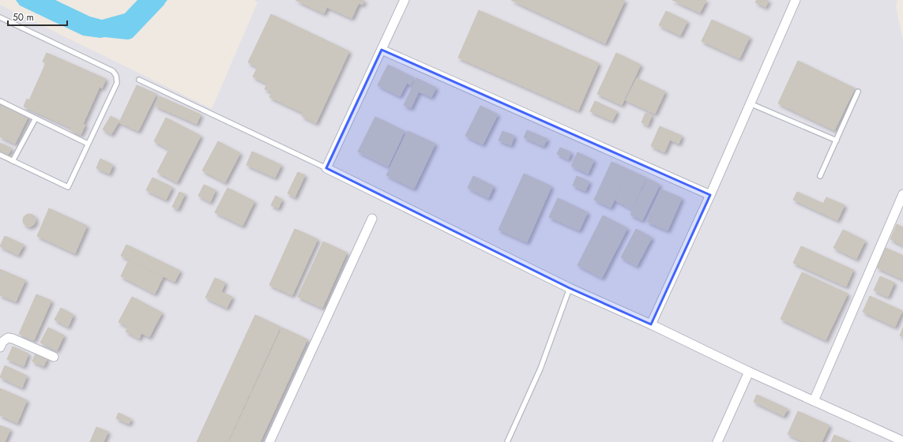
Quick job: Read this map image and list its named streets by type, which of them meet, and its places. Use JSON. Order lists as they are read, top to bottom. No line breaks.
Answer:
{"scale_bar":"50 m"}
